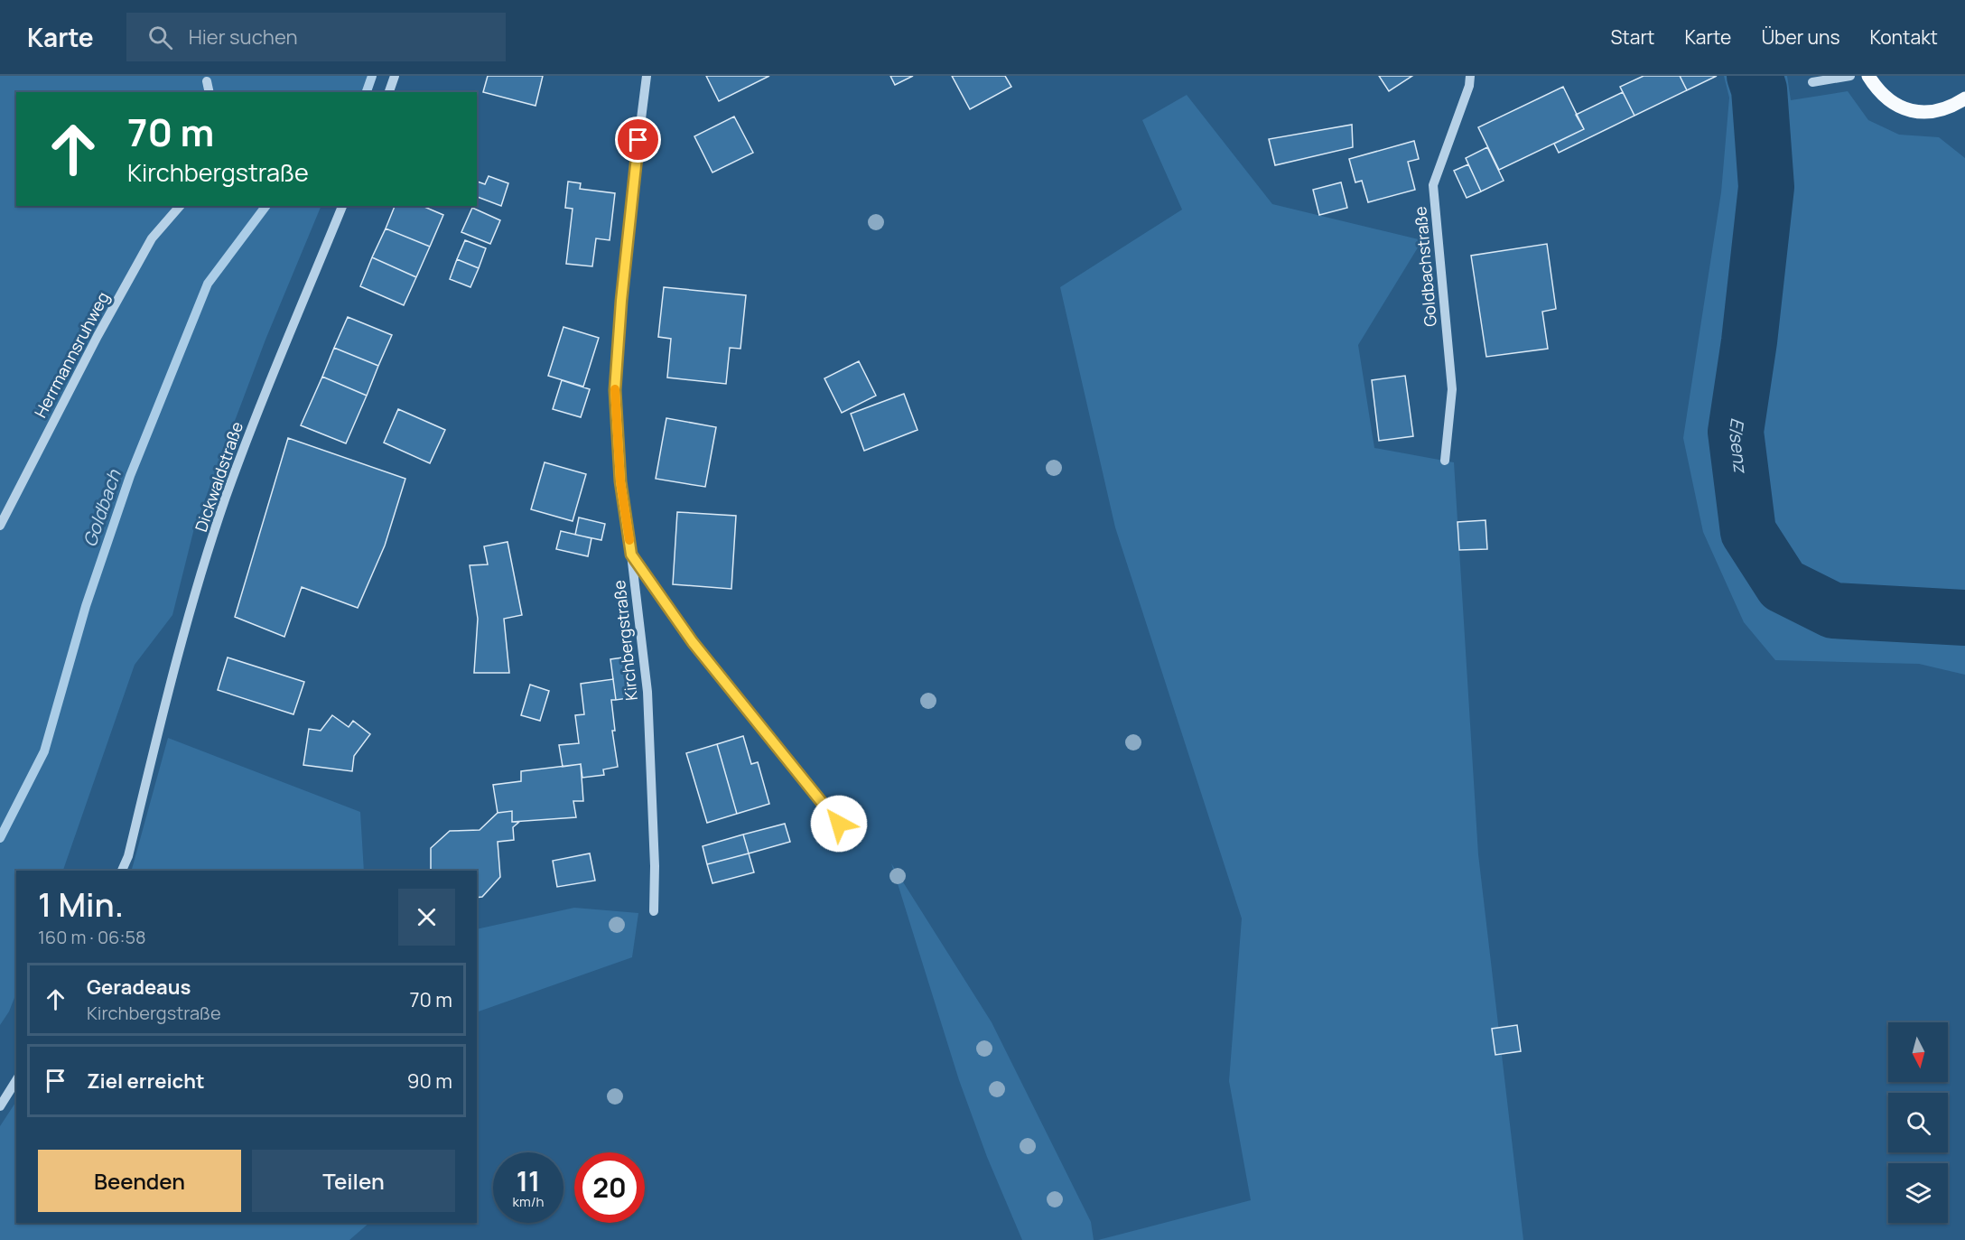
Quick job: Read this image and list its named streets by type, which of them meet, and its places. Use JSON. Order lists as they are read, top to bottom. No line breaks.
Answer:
{"streets":{"street":["Goldbachstraße","Herrmannsruhweg","Dickwaldstraße","Kirchbergstraße"]},"water":["Elsenz","Goldbach"],"north":"bottom","page":{"header":"Karte","search":"Hier suchen","nav":["Start","Karte","Über uns","Kontakt"],"turn":["70 m","Kirchbergstraße"],"heading":["1 Min.","160 m · 06:58"],"list":[{"name":"Geradeaus","note":"Kirchbergstraße","value":"70 m"},{"name":"Ziel erreicht","value":"90 m"}],"buttons":["Beenden","Teilen"],"speed":"11 km/h","limit":"20"}}
